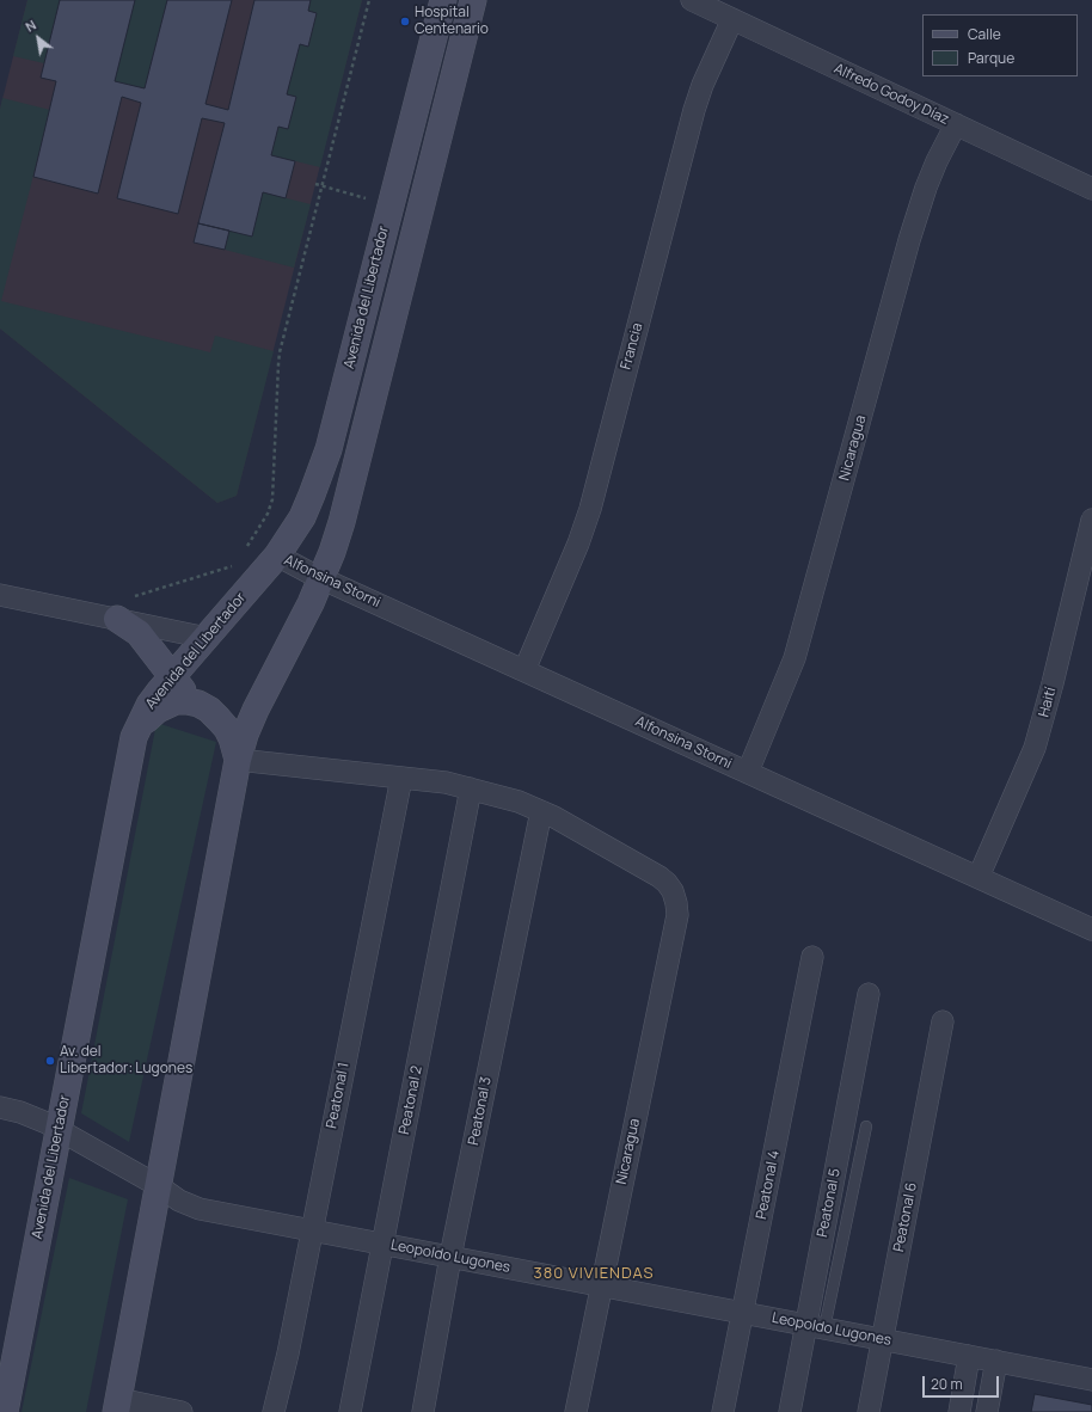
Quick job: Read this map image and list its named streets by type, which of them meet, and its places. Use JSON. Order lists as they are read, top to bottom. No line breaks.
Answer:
{"streets":{"main road":["Avenida del Libertador"],"street":["Alfredo Godoy Díaz","Francia","Nicaragua","Alfonsina Storni","Haití","Peatonal 1","Peatonal 2","Peatonal 3","Peatonal 4","Peatonal 5","Peatonal 6","Leopoldo Lugones"]},"crossings":[["Alfredo Godoy Díaz","Francia"],["Alfredo Godoy Díaz","Nicaragua"],["Avenida del Libertador","Alfonsina Storni"],["Avenida del Libertador","Leopoldo Lugones"],["Francia","Alfonsina Storni"],["Nicaragua","Alfonsina Storni"],["Nicaragua","Peatonal 3"],["Nicaragua","Leopoldo Lugones"],["Alfonsina Storni","Haití"],["Peatonal 1","Leopoldo Lugones"],["Peatonal 2","Leopoldo Lugones"],["Peatonal 3","Leopoldo Lugones"],["Peatonal 4","Leopoldo Lugones"],["Peatonal 5","Leopoldo Lugones"],["Peatonal 6","Leopoldo Lugones"]],"districts":["380 VIVIENDAS"],"places":["Hospital Centenario","Av. del Libertador: Lugones"],"legend":["Calle","Parque"],"scale_bar":"20 m","north":"top left"}
